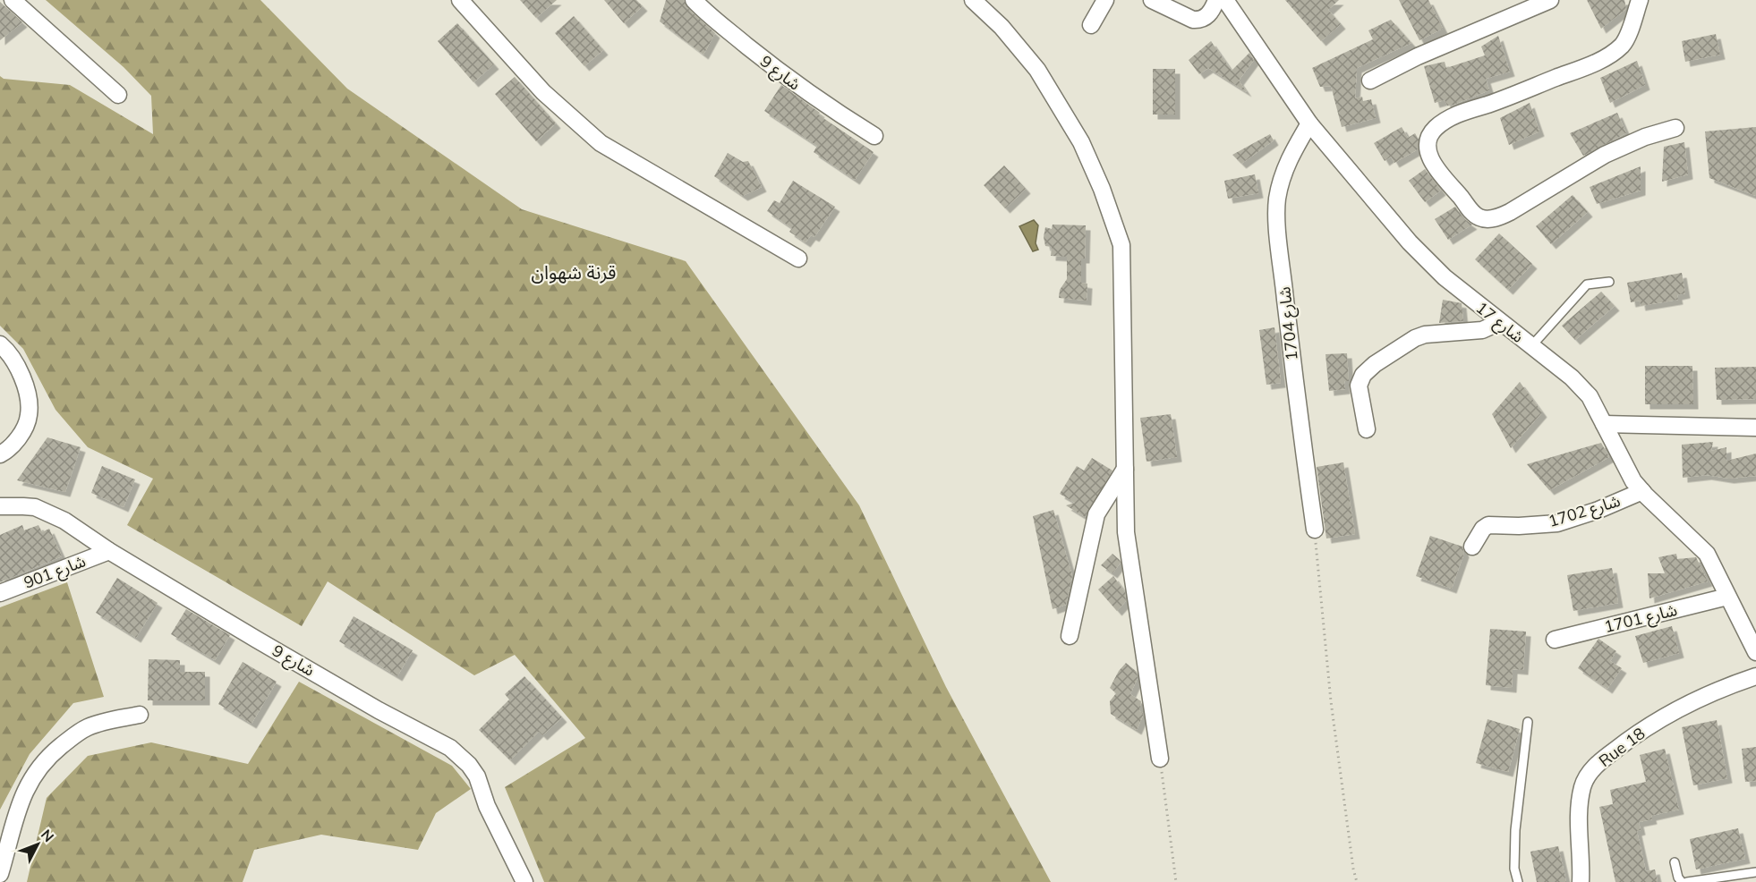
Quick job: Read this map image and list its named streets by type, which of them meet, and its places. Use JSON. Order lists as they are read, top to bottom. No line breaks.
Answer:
{"streets":{"street":["شارع 9","شارع 17","شارع 1704","شارع 1702","شارع 901","شارع 1701","Rue 18"]},"crossings":[["شارع 9","شارع 901"],["شارع 17","شارع 1704"],["شارع 17","شارع 1702"],["شارع 17","شارع 1701"]],"districts":["قرنة شهوان"],"north":"top right"}
